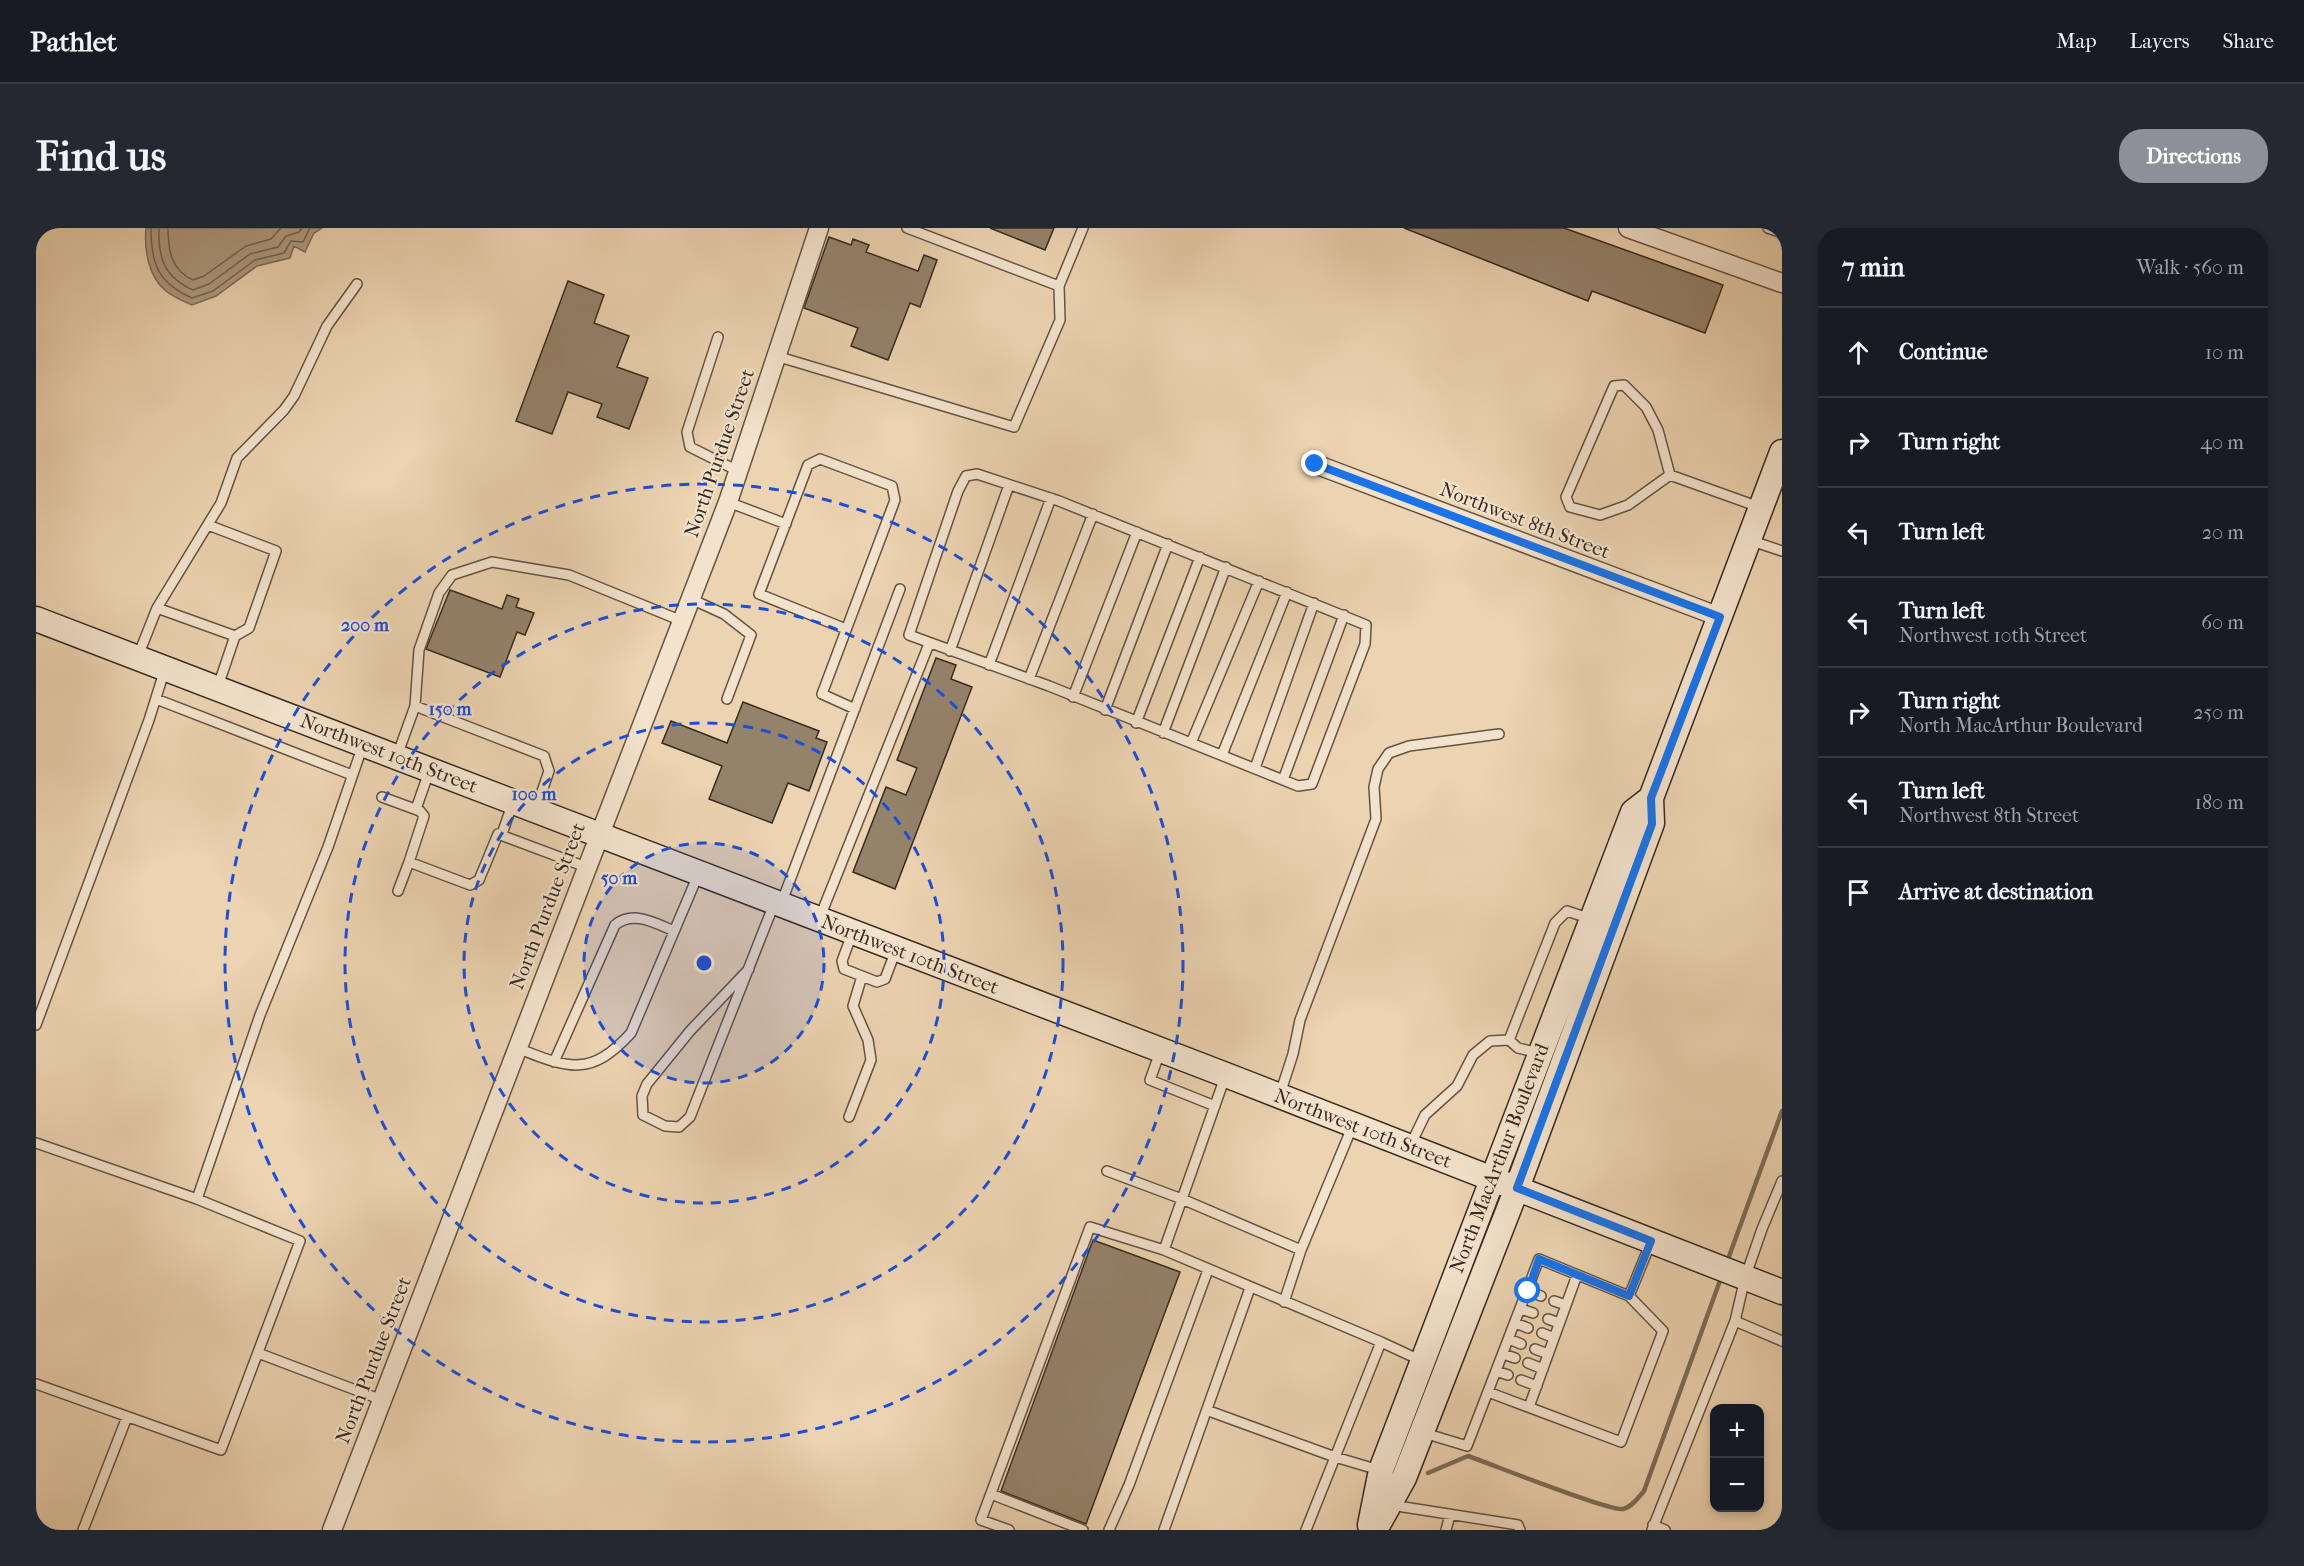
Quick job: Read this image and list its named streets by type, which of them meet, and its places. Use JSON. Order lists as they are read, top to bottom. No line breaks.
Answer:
{"streets":{"main road":["Northwest 10th Street","North MacArthur Boulevard"],"street":["North Purdue Street","Northwest 8th Street"]},"crossings":[["North Purdue Street","Northwest 10th Street"],["Northwest 8th Street","North MacArthur Boulevard"],["Northwest 10th Street","North MacArthur Boulevard"]],"page":{"header":"Pathlet","nav":["Map","Layers","Share"],"buttons":"Directions","title":"Find us","heading":["7 min","Walk · 560 m"],"list":[["Continue","10 m"],["Turn right","40 m"],["Turn left","20 m"],["Turn left","Northwest 10th Street","60 m"],["Turn right","North MacArthur Boulevard","250 m"],["Turn left","Northwest 8th Street","180 m"],"Arrive at destination"],"map_buttons":["+","−"]},"rings":["200 m","150 m","100 m","50 m"]}
